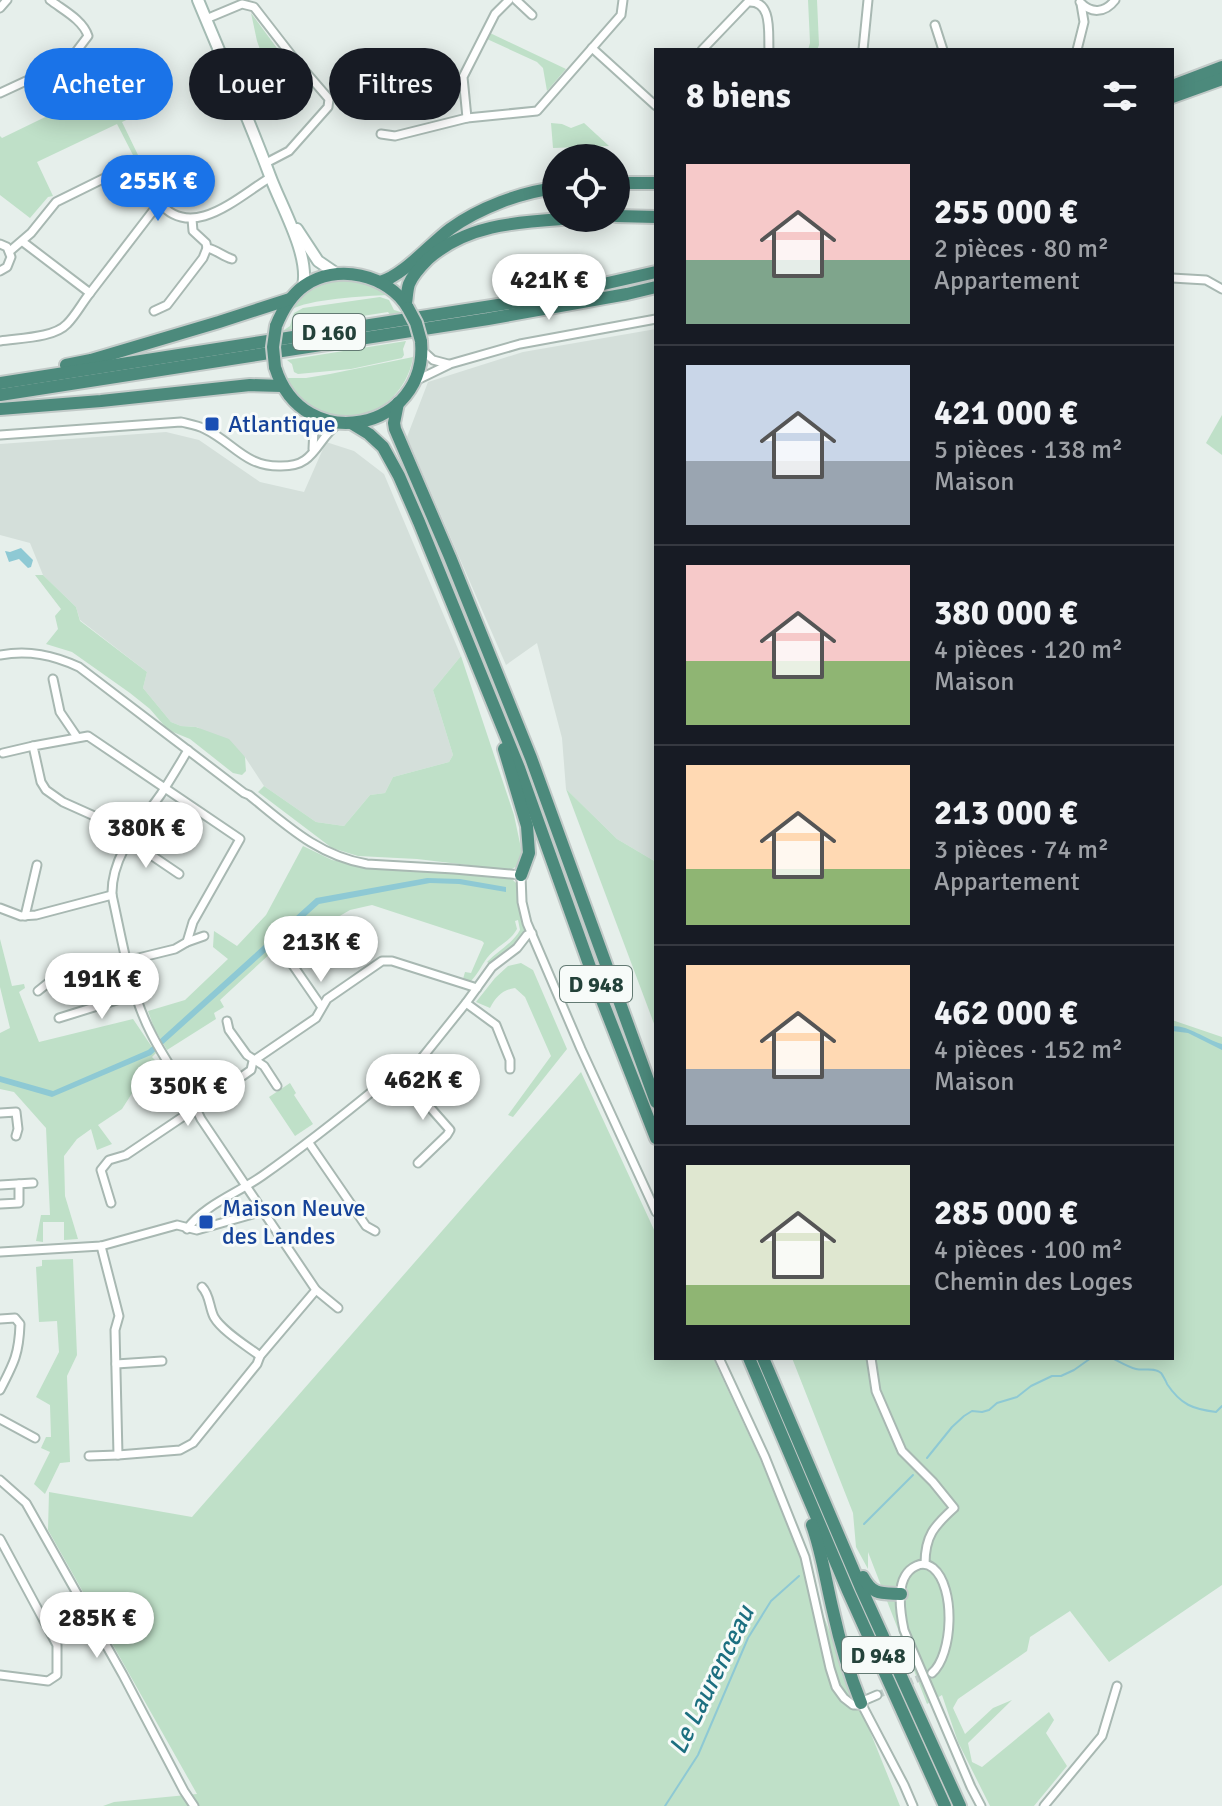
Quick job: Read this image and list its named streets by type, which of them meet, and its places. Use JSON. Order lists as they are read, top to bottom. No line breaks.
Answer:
{"streets":{"highway":["D 160","D 948"]},"crossings":[["D 160","D 948"]],"water":["Le Laurenceau"],"places":{"transit":["Atlantique","Maison Neuve des Landes"]},"page":{"chip":["Acheter","Louer","Filtres"],"heading":"8 biens","list":[{"name":"255 000 €","note":"2 pièces · 80 m² · Appartement"},{"name":"421 000 €","note":"5 pièces · 138 m² · Maison"},{"name":"380 000 €","note":"4 pièces · 120 m² · Maison"},{"name":"213 000 €","note":"3 pièces · 74 m² · Appartement"},{"name":"462 000 €","note":"4 pièces · 152 m² · Maison"},{"name":"285 000 €","note":"4 pièces · 100 m² · Chemin des Loges"}],"price":["255K €","421K €","380K €","213K €","191K €","462K €","350K €","285K €"]}}
